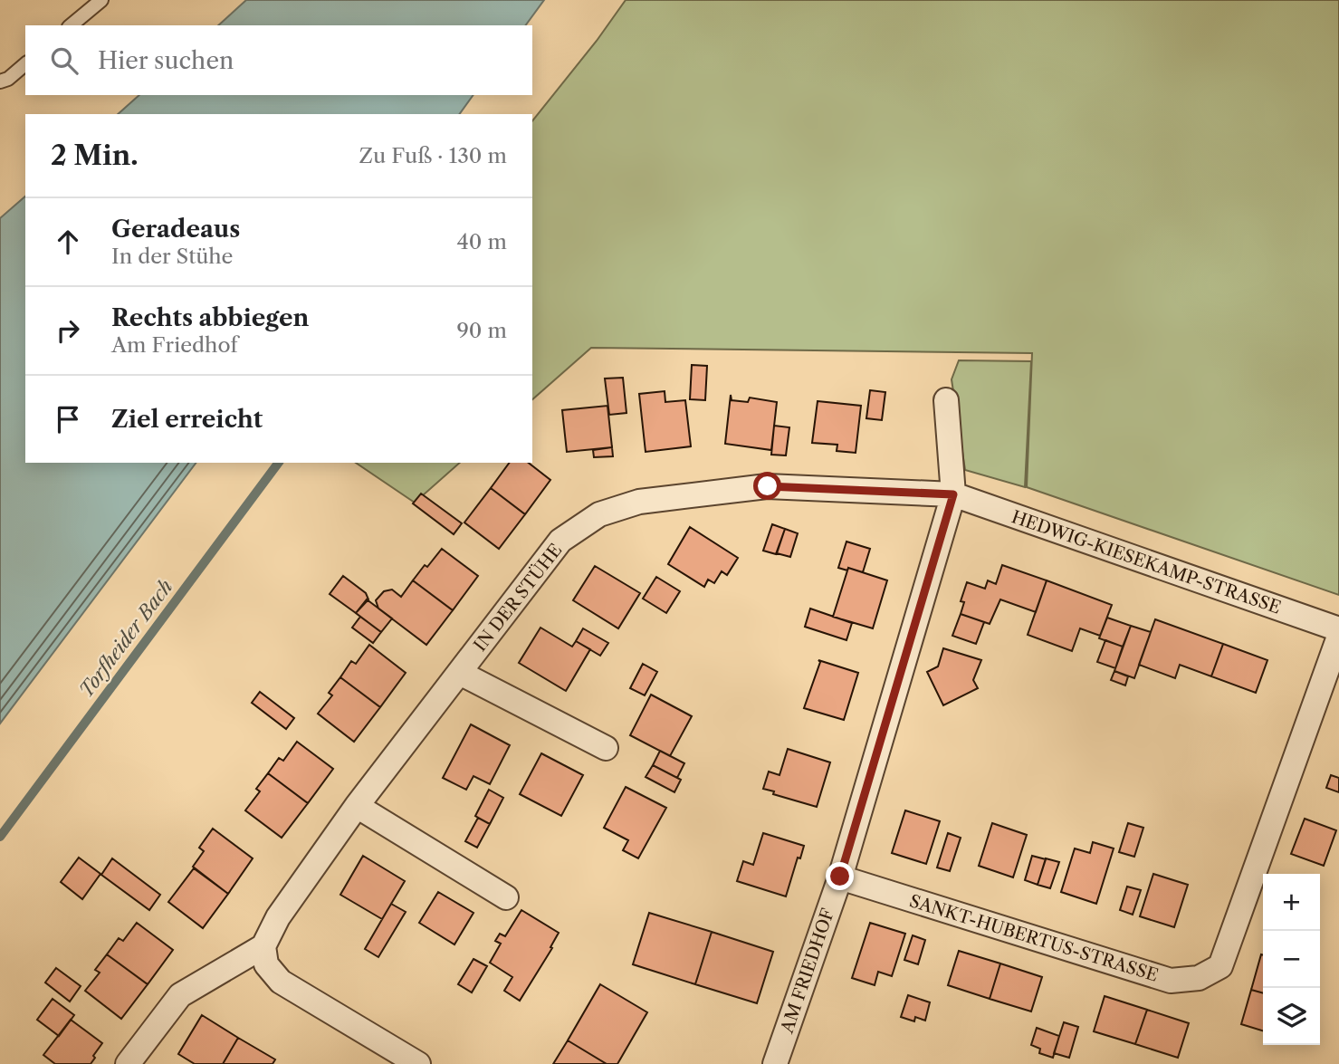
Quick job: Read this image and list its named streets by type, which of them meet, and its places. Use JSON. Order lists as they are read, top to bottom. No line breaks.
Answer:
{"streets":{"street":["HEDWIG-KIESEKAMP-STRASSE","IN DER STÜHE","SANKT-HUBERTUS-STRASSE","AM FRIEDHOF"]},"crossings":[["HEDWIG-KIESEKAMP-STRASSE","IN DER STÜHE"],["HEDWIG-KIESEKAMP-STRASSE","AM FRIEDHOF"],["IN DER STÜHE","AM FRIEDHOF"],["SANKT-HUBERTUS-STRASSE","AM FRIEDHOF"]],"water":["Torfheider Bach"],"page":{"search":"Hier suchen","heading":["2 Min.","Zu Fuß · 130 m"],"list":[["Geradeaus","In der Stühe","40 m"],["Rechts abbiegen","Am Friedhof","90 m"],"Ziel erreicht"],"map_buttons":["+","−"]}}
